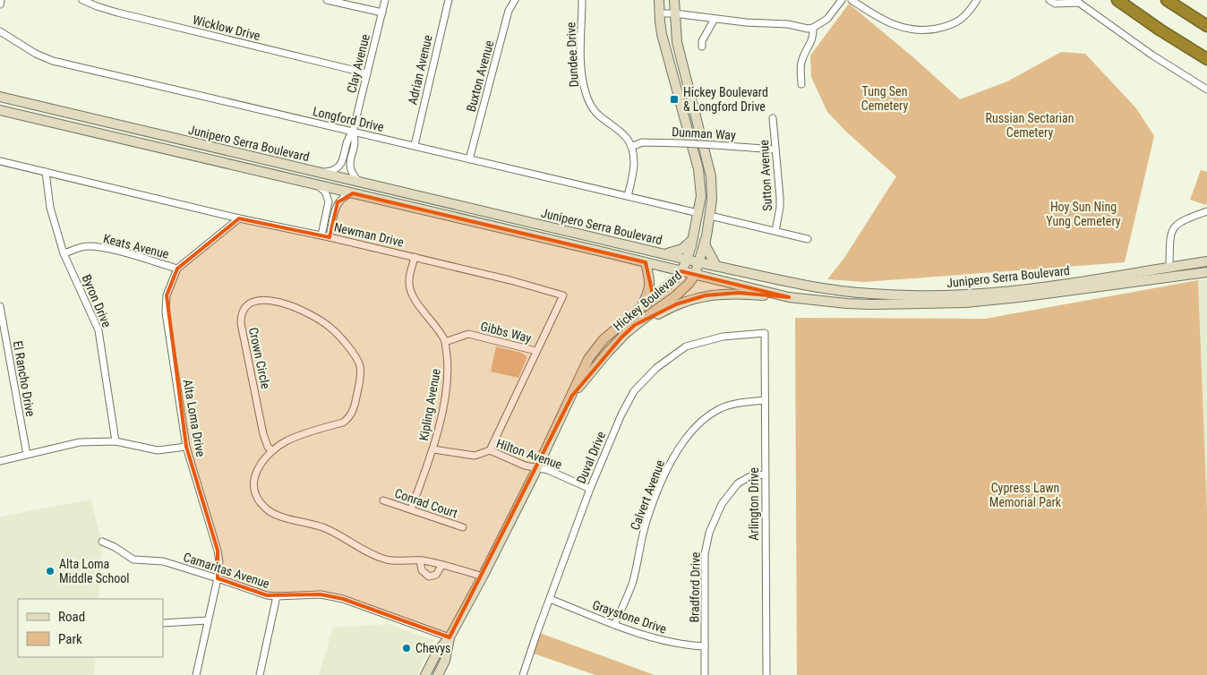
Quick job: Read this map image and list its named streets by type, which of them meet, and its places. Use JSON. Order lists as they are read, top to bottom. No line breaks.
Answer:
{"streets":{"main road":["Junipero Serra Boulevard","Hickey Boulevard"],"street":["Wicklow Drive","Dundee Drive","Clay Avenue","Adrian Avenue","Buxton Avenue","Longford Drive","Dunman Way","Sutton Avenue","Newman Drive","Keats Avenue","Byron Drive","Gibbs Way","Crown Circle","El Rancho Drive","Kipling Avenue","Alta Loma Drive","Hilton Avenue","Duval Drive","Calvert Avenue","Conrad Court","Arlington Drive","Camaritas Avenue","Bradford Drive","Graystone Drive"]},"crossings":[["Wicklow Drive","Clay Avenue"],["Dundee Drive","Dunman Way"],["Clay Avenue","Longford Drive"],["Clay Avenue","Junipero Serra Boulevard"],["Adrian Avenue","Longford Drive"],["Buxton Avenue","Longford Drive"],["Longford Drive","Hickey Boulevard"],["Dunman Way","Sutton Avenue"],["Junipero Serra Boulevard","Hickey Boulevard"],["Newman Drive","Byron Drive"],["Newman Drive","Gibbs Way"],["Newman Drive","Kipling Avenue"],["Newman Drive","Alta Loma Drive"],["Newman Drive","Hilton Avenue"],["Keats Avenue","Byron Drive"],["Keats Avenue","Alta Loma Drive"],["Hickey Boulevard","Crown Circle"],["Hickey Boulevard","Hilton Avenue"],["Hickey Boulevard","Camaritas Avenue"],["Gibbs Way","Kipling Avenue"],["Kipling Avenue","Hilton Avenue"],["Kipling Avenue","Conrad Court"],["Alta Loma Drive","Camaritas Avenue"],["Hilton Avenue","Duval Drive"],["Duval Drive","Arlington Drive"],["Duval Drive","Graystone Drive"],["Calvert Avenue","Arlington Drive"],["Calvert Avenue","Graystone Drive"],["Arlington Drive","Bradford Drive"],["Bradford Drive","Graystone Drive"]],"parks":["Tung Sen Cemetery","Russian Sectarian Cemetery","Hoy Sun Ning Yung Cemetery","Cypress Lawn Memorial Park"],"places":{"transit":["Hickey Boulevard & Longford Drive"],"other":["Alta Loma Middle School","Chevys"]},"legend":["Road","Park"]}
